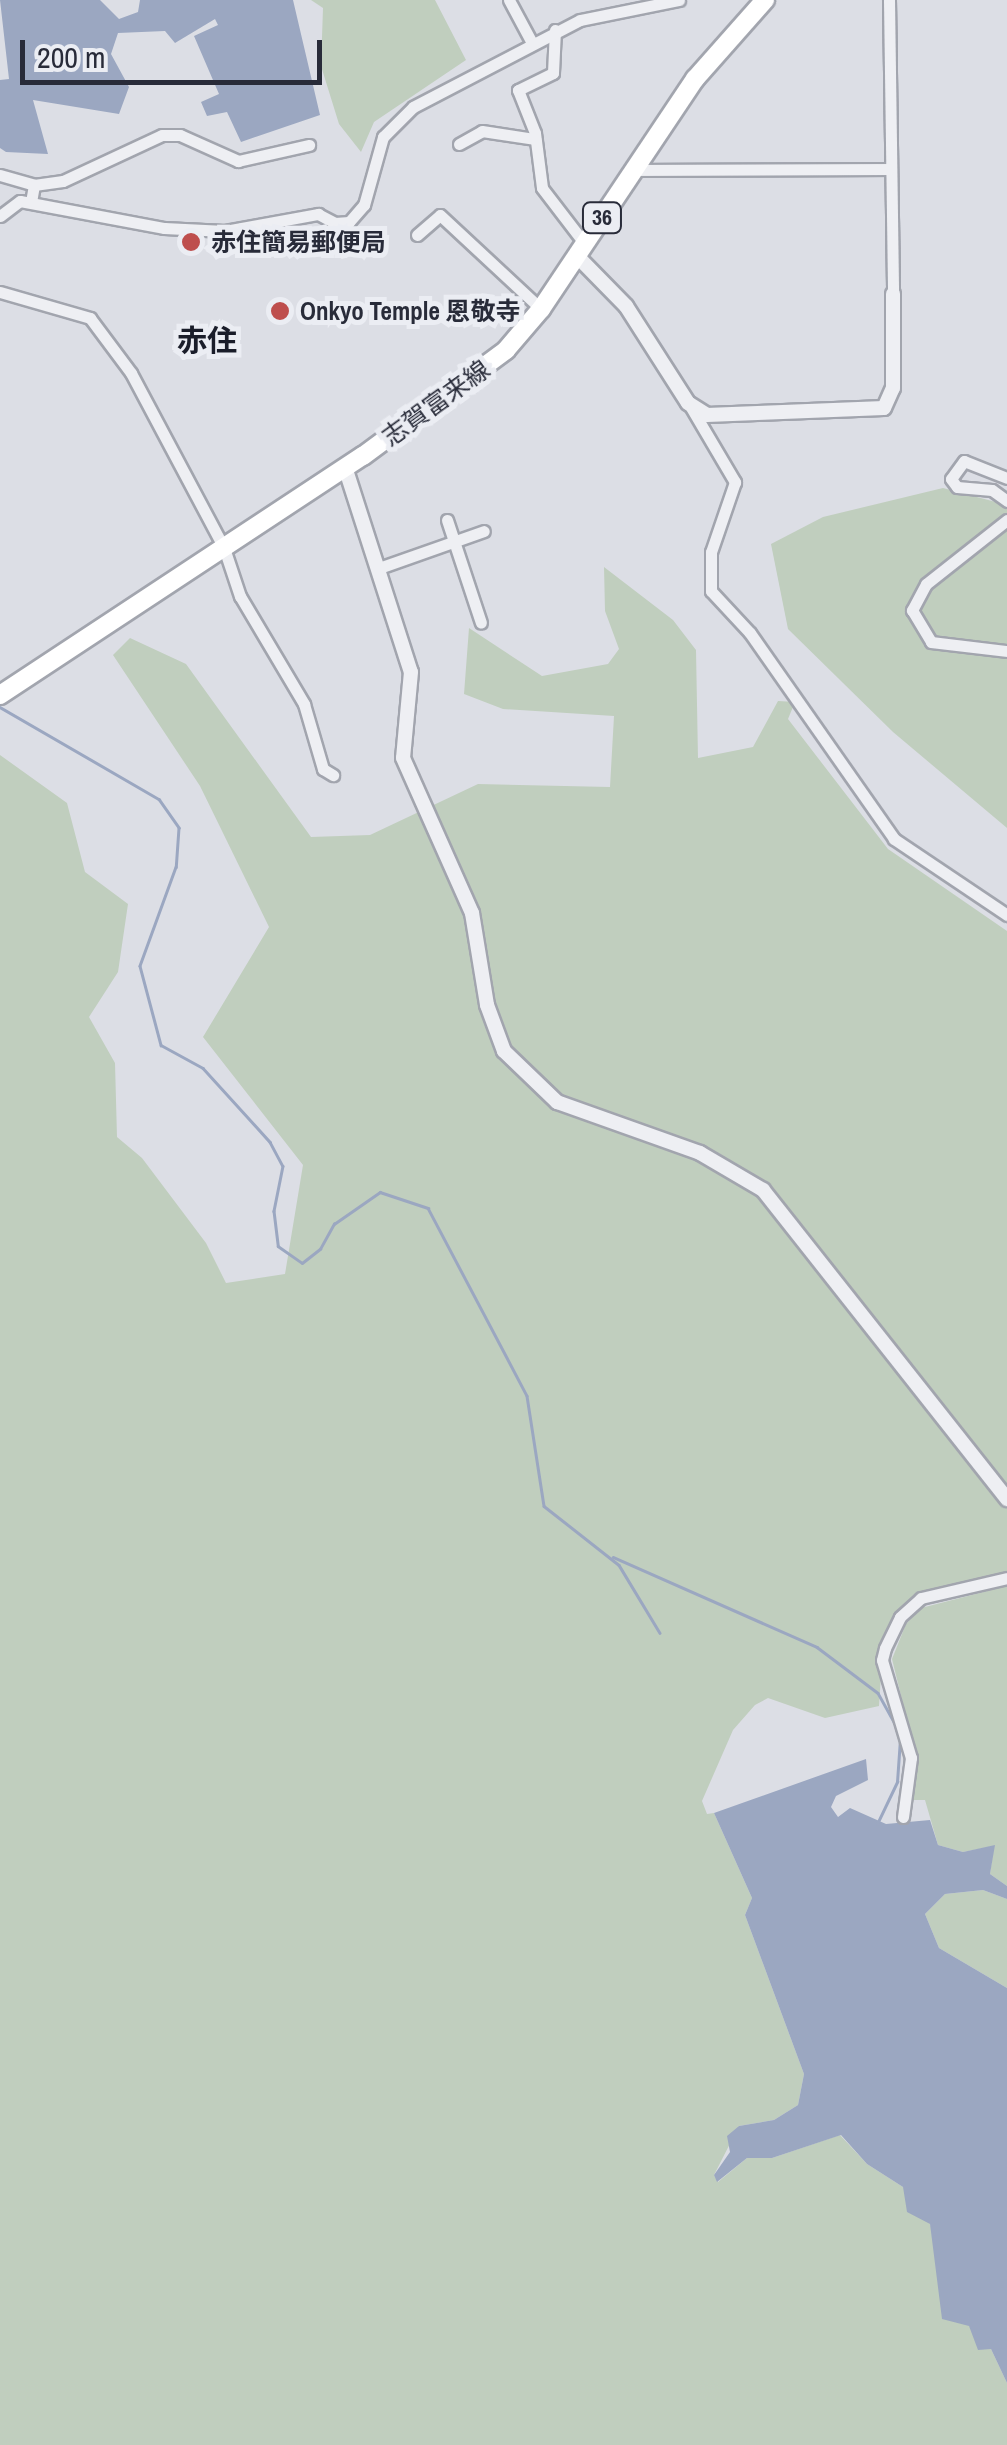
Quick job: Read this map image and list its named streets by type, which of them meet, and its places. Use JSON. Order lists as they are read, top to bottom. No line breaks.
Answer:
{"streets":{"main road":["36","志賀富来線"]},"districts":["赤住"],"places":["赤住簡易郵便局","Onkyo Temple 恩敬寺"],"scale_bar":"200 m"}
